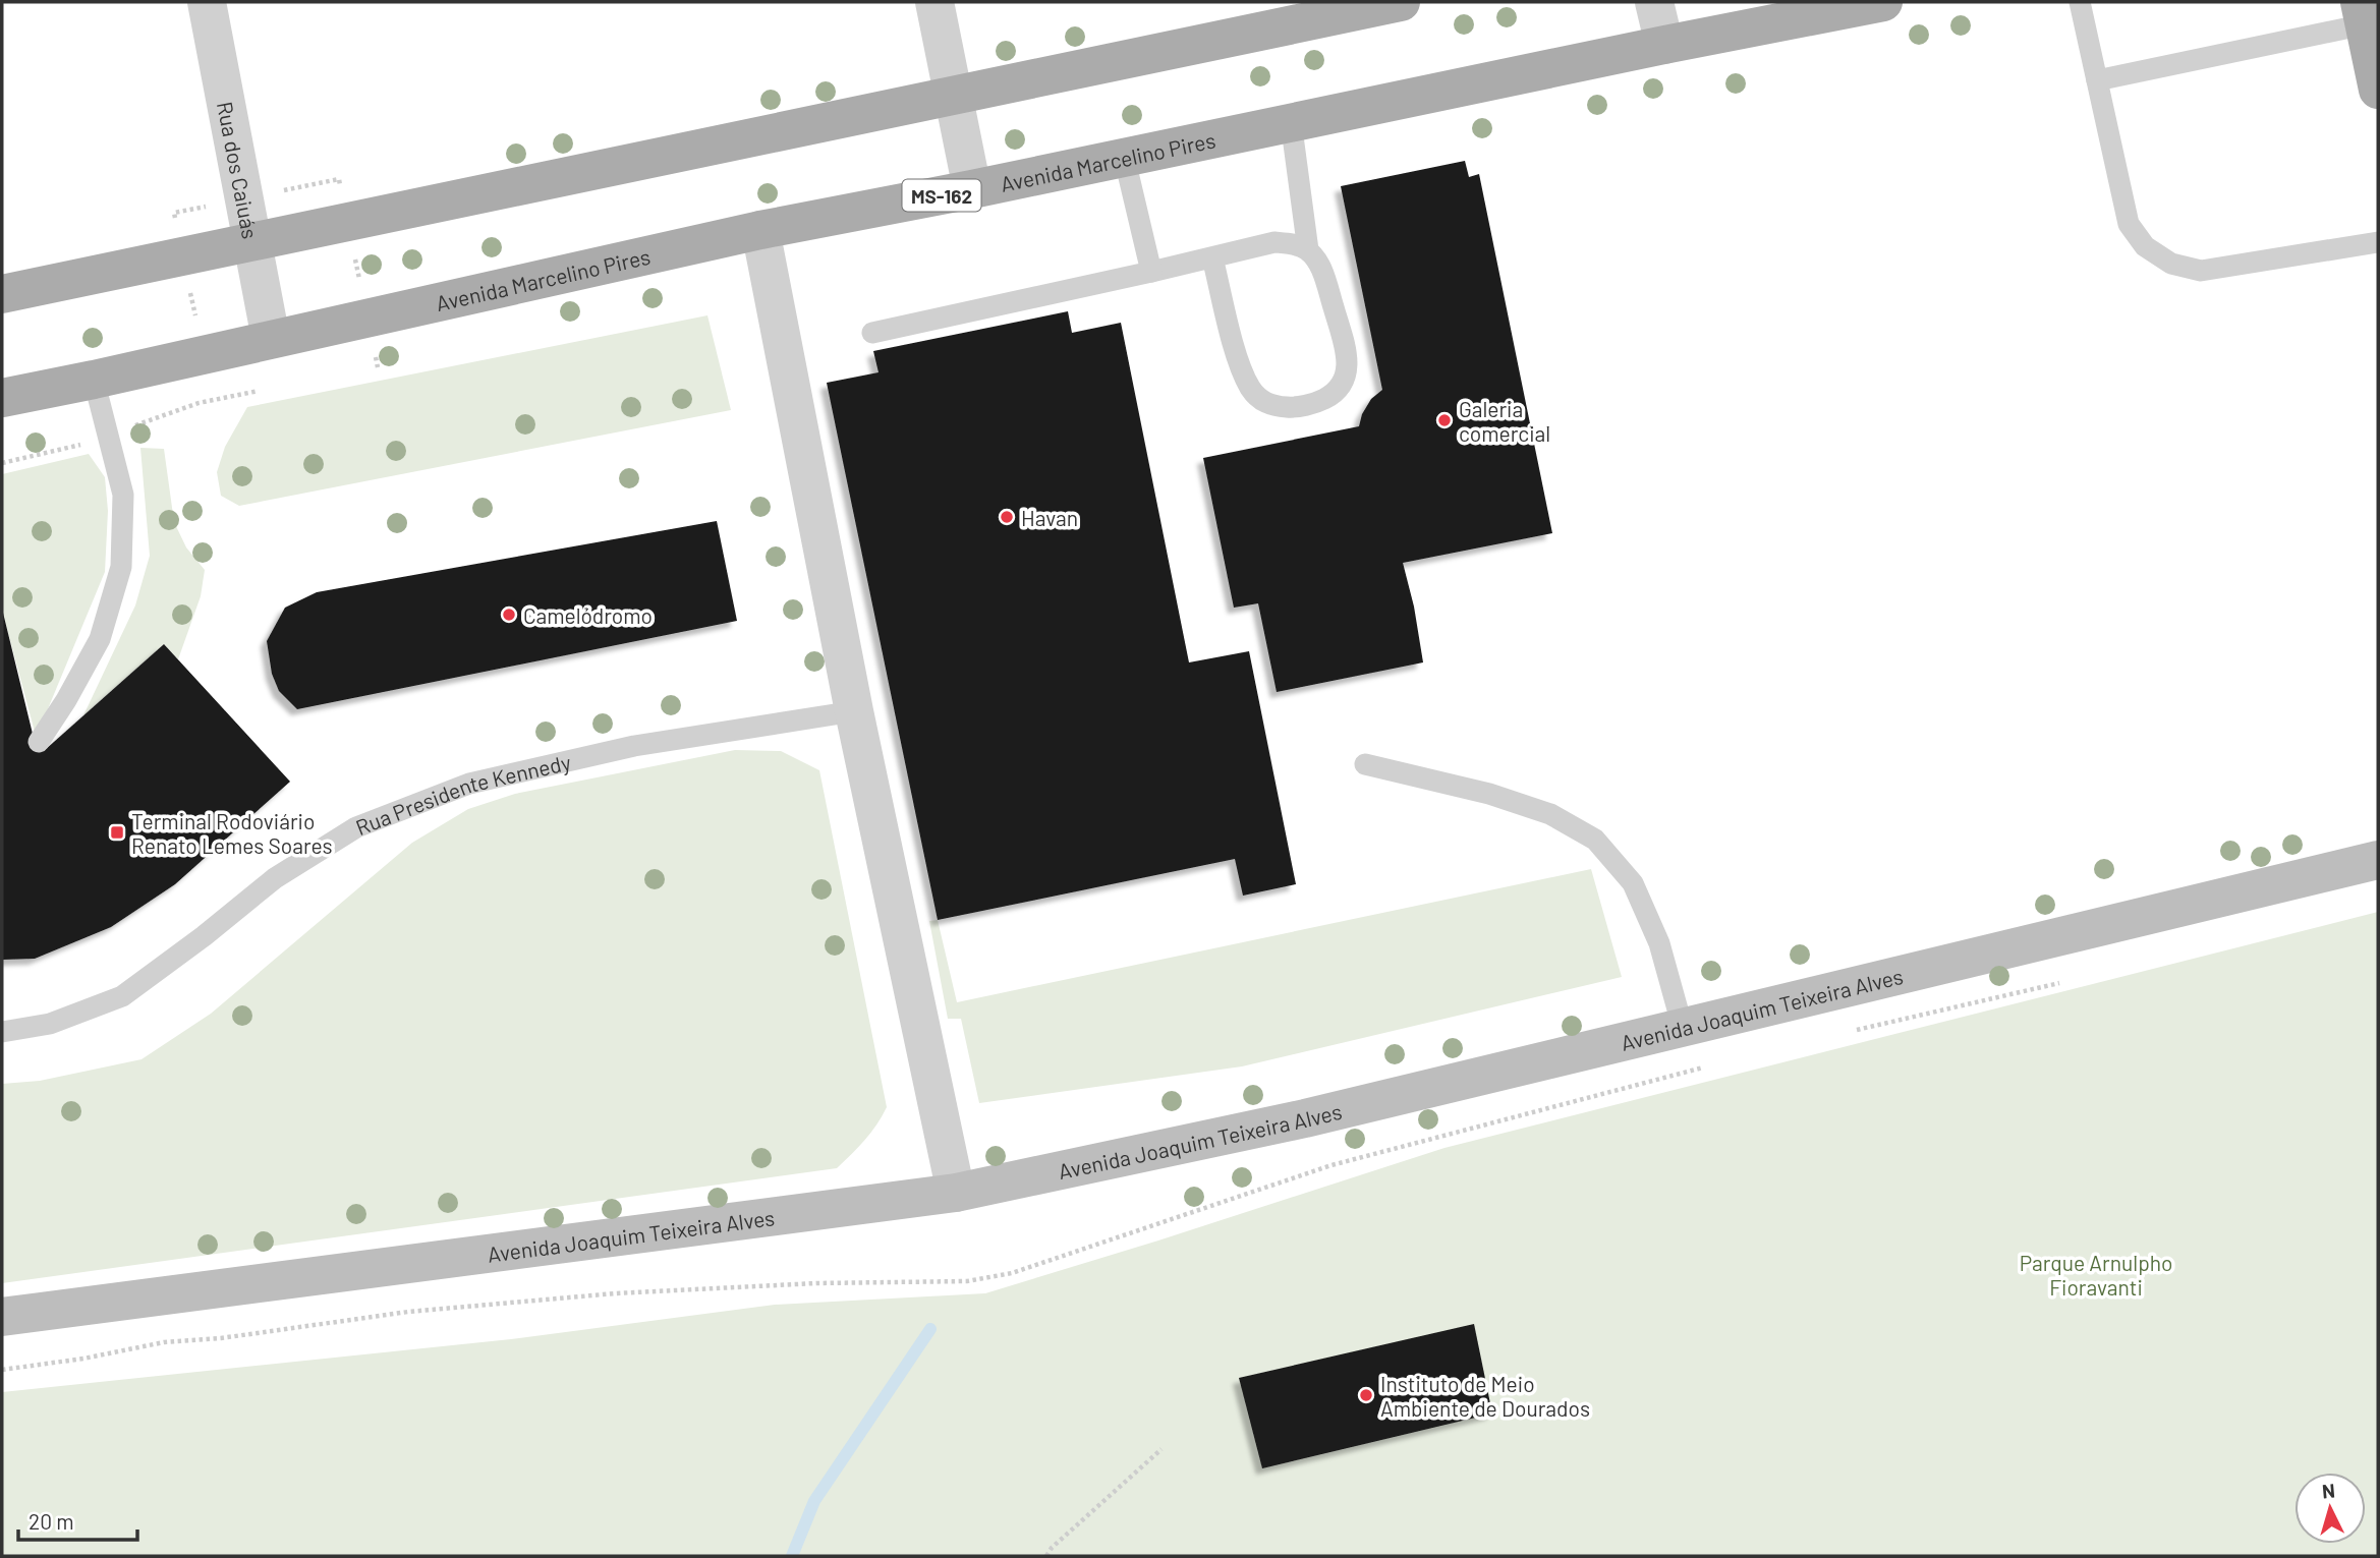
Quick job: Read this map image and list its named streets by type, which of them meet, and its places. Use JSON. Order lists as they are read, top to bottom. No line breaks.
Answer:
{"streets":{"main road":["Avenida Marcelino Pires","MS-162","Avenida Joaquim Teixeira Alves"],"street":["Rua dos Caiuás"],"lane":["Rua Presidente Kennedy"]},"crossings":[["Avenida Marcelino Pires","Rua dos Caiuás"]],"parks":["Parque Arnulpho Fioravanti"],"places":{"other":["Galeria comercial","Havan","Camelódromo","Instituto de Meio Ambiente de Dourados"],"transit":["Terminal Rodoviário Renato Lemes Soares"]},"scale_bar":"20 m","north":"top"}
